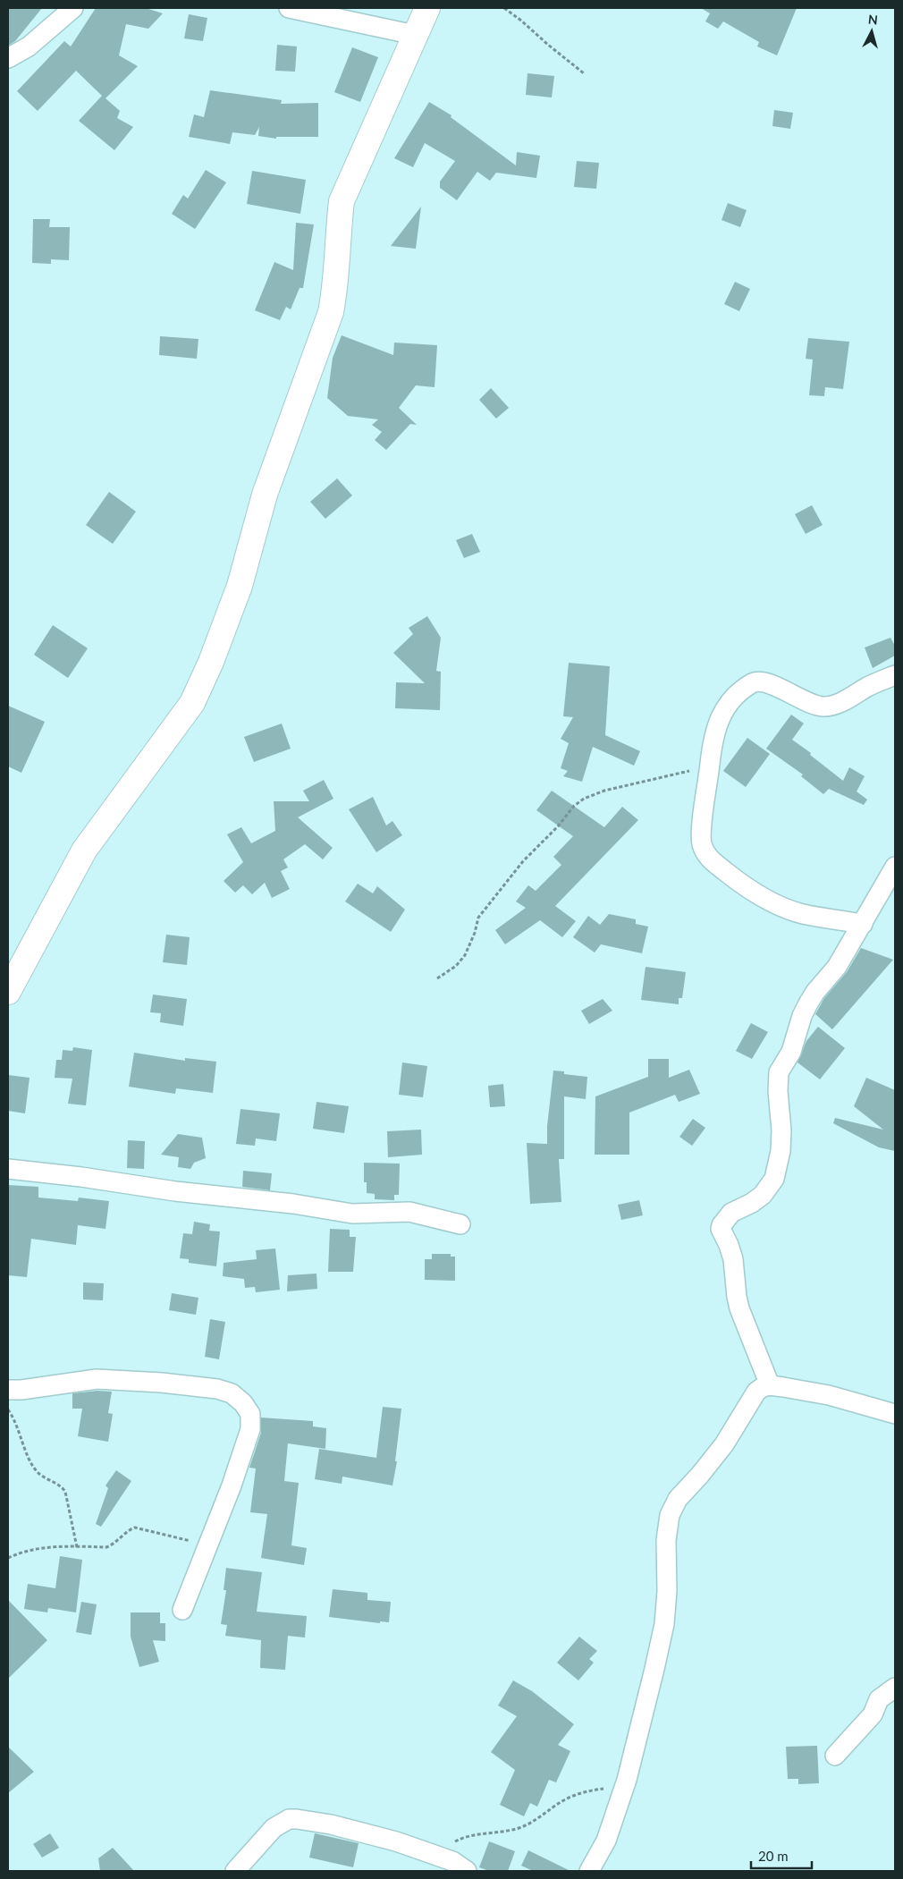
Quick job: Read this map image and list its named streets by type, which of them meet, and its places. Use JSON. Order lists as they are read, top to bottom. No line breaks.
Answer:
{"scale_bar":"20 m","north":"top"}
